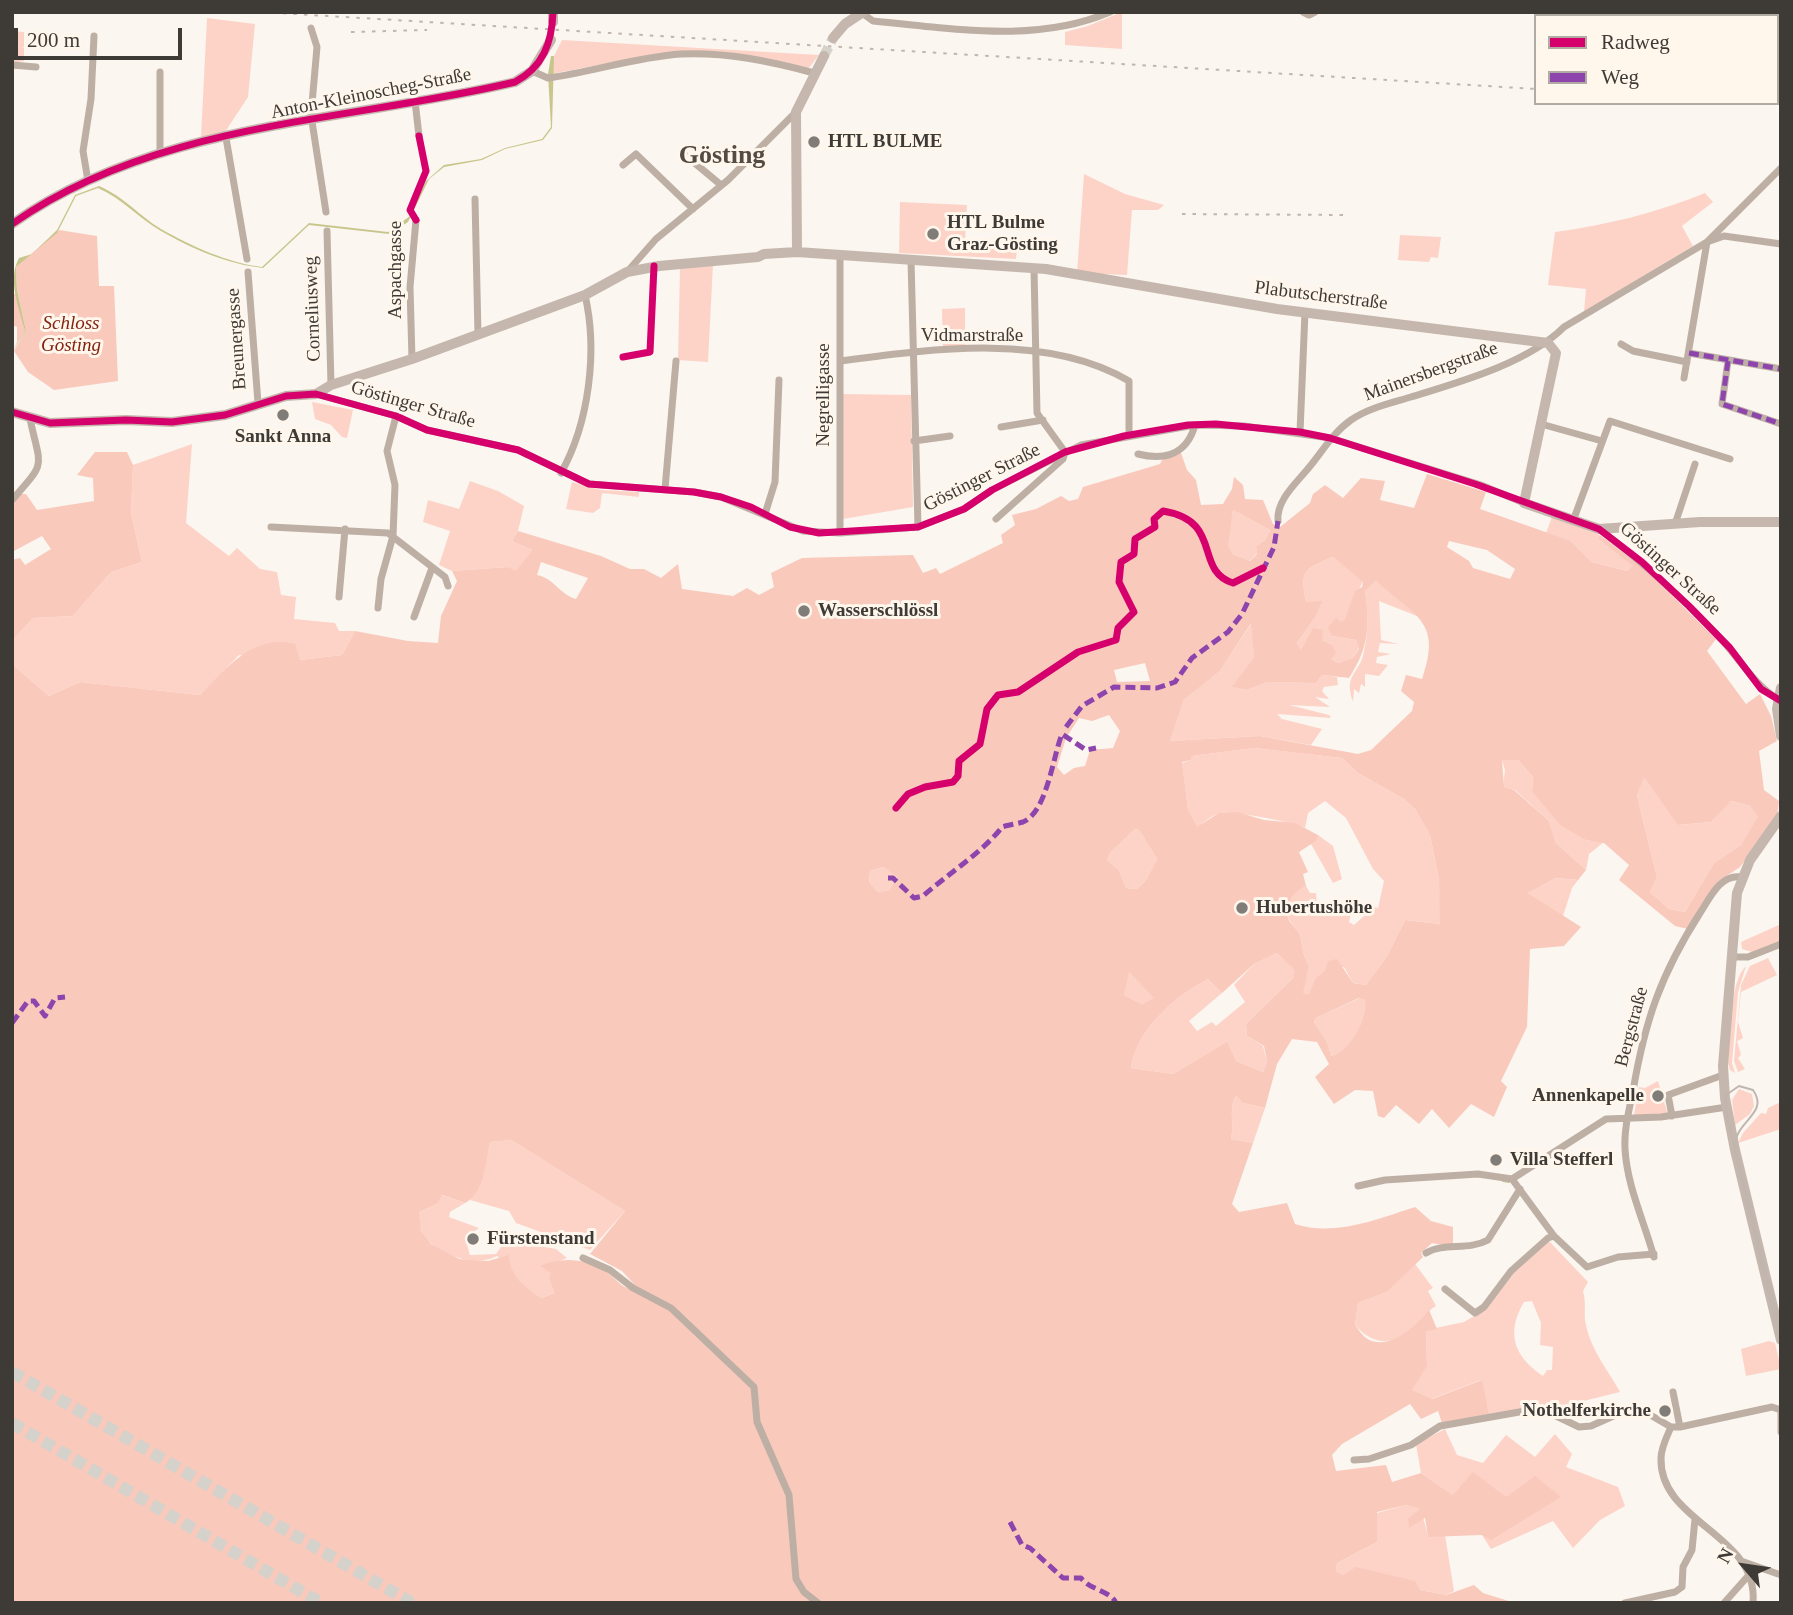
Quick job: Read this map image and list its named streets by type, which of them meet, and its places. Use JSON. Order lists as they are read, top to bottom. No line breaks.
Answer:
{"streets":{"street":["Anton-Kleinoscheg-Straße","Aspachgasse","Plabutscherstraße","Corneliusweg","Vidmarstraße","Breunergasse","Mainersbergstraße","Negrelligasse","Göstinger Straße","Bergstraße"]},"crossings":[["Anton-Kleinoscheg-Straße","Breunergasse"],["Aspachgasse","Plabutscherstraße"],["Plabutscherstraße","Corneliusweg"],["Plabutscherstraße","Mainersbergstraße"],["Plabutscherstraße","Negrelligasse"],["Plabutscherstraße","Göstinger Straße"],["Vidmarstraße","Negrelligasse"],["Vidmarstraße","Göstinger Straße"],["Breunergasse","Göstinger Straße"],["Mainersbergstraße","Göstinger Straße"],["Negrelligasse","Göstinger Straße"]],"districts":["Gösting"],"parks":["Schloss Gösting"],"places":["HTL BULME","HTL Bulme Graz-Gösting","Sankt Anna","Wasserschlössl","Hubertushöhe","Annenkapelle","Villa Stefferl","Fürstenstand","Nothelferkirche"],"legend":["Radweg","Weg"],"scale_bar":"200 m","north":"top left"}
